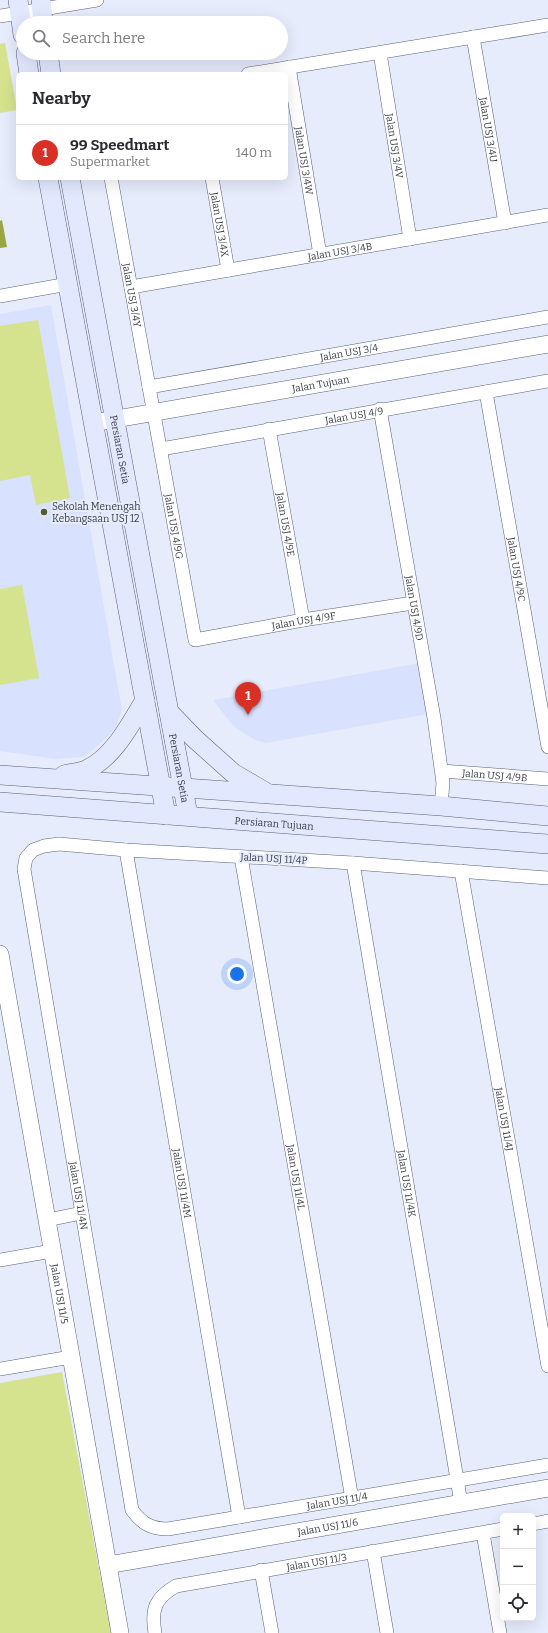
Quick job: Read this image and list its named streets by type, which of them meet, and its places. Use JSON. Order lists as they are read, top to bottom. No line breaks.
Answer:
{"streets":{"main road":["Persiaran Setia","Persiaran Tujuan"],"street":["Jalan USJ 3/4U","Jalan USJ 3/4V","Jalan USJ 3/4W","Jalan USJ 3/4X","Jalan USJ 3/4B","Jalan USJ 3/4Y","Jalan USJ 3/4","Jalan Tujuan","Jalan USJ 4/9","Jalan USJ 4/9E","Jalan USJ 4/9G","Jalan USJ 4/9C","Jalan USJ 4/9D","Jalan USJ 4/9F","Jalan USJ 4/9B","Jalan USJ 11/4P","Jalan USJ 11/4J","Jalan USJ 11/4L","Jalan USJ 11/4K","Jalan USJ 11/4M","Jalan USJ 11/4N","Jalan USJ 11/5","Jalan USJ 11/4","Jalan USJ 11/6","Jalan USJ 11/3"]},"crossings":[["Jalan USJ 3/4U","Jalan USJ 3/4B"],["Jalan USJ 3/4V","Jalan USJ 3/4B"],["Jalan USJ 3/4W","Jalan USJ 3/4B"],["Jalan USJ 3/4X","Jalan USJ 3/4B"],["Jalan USJ 3/4B","Jalan USJ 3/4Y"],["Jalan USJ 3/4Y","Jalan USJ 3/4"],["Jalan USJ 3/4Y","Jalan Tujuan"],["Jalan USJ 3/4Y","Jalan USJ 4/9G"],["Jalan Tujuan","Persiaran Setia"],["Jalan Tujuan","Jalan USJ 4/9G"],["Jalan USJ 4/9","Jalan USJ 4/9E"],["Jalan USJ 4/9","Jalan USJ 4/9G"],["Jalan USJ 4/9","Jalan USJ 4/9C"],["Jalan USJ 4/9","Jalan USJ 4/9D"],["Persiaran Setia","Persiaran Tujuan"],["Jalan USJ 4/9E","Jalan USJ 4/9F"],["Jalan USJ 4/9G","Jalan USJ 4/9F"],["Jalan USJ 4/9D","Jalan USJ 4/9F"],["Jalan USJ 4/9D","Jalan USJ 4/9B"],["Jalan USJ 11/4P","Jalan USJ 11/4J"],["Jalan USJ 11/4P","Jalan USJ 11/4L"],["Jalan USJ 11/4P","Jalan USJ 11/4K"],["Jalan USJ 11/4P","Jalan USJ 11/4M"],["Jalan USJ 11/4P","Jalan USJ 11/4N"],["Jalan USJ 11/4L","Jalan USJ 11/4"],["Jalan USJ 11/4K","Jalan USJ 11/4"],["Jalan USJ 11/4K","Jalan USJ 11/6"],["Jalan USJ 11/4M","Jalan USJ 11/4"],["Jalan USJ 11/4N","Jalan USJ 11/4"],["Jalan USJ 11/5","Jalan USJ 11/6"]],"places":["Sekolah Menengah Kebangsaan USJ 12"],"page":{"search":"Search here","heading":"Nearby","list":[{"mark":"1","name":"99 Speedmart","note":"Supermarket","value":"140 m"}],"pins":"1","map_buttons":["+","−"]}}
